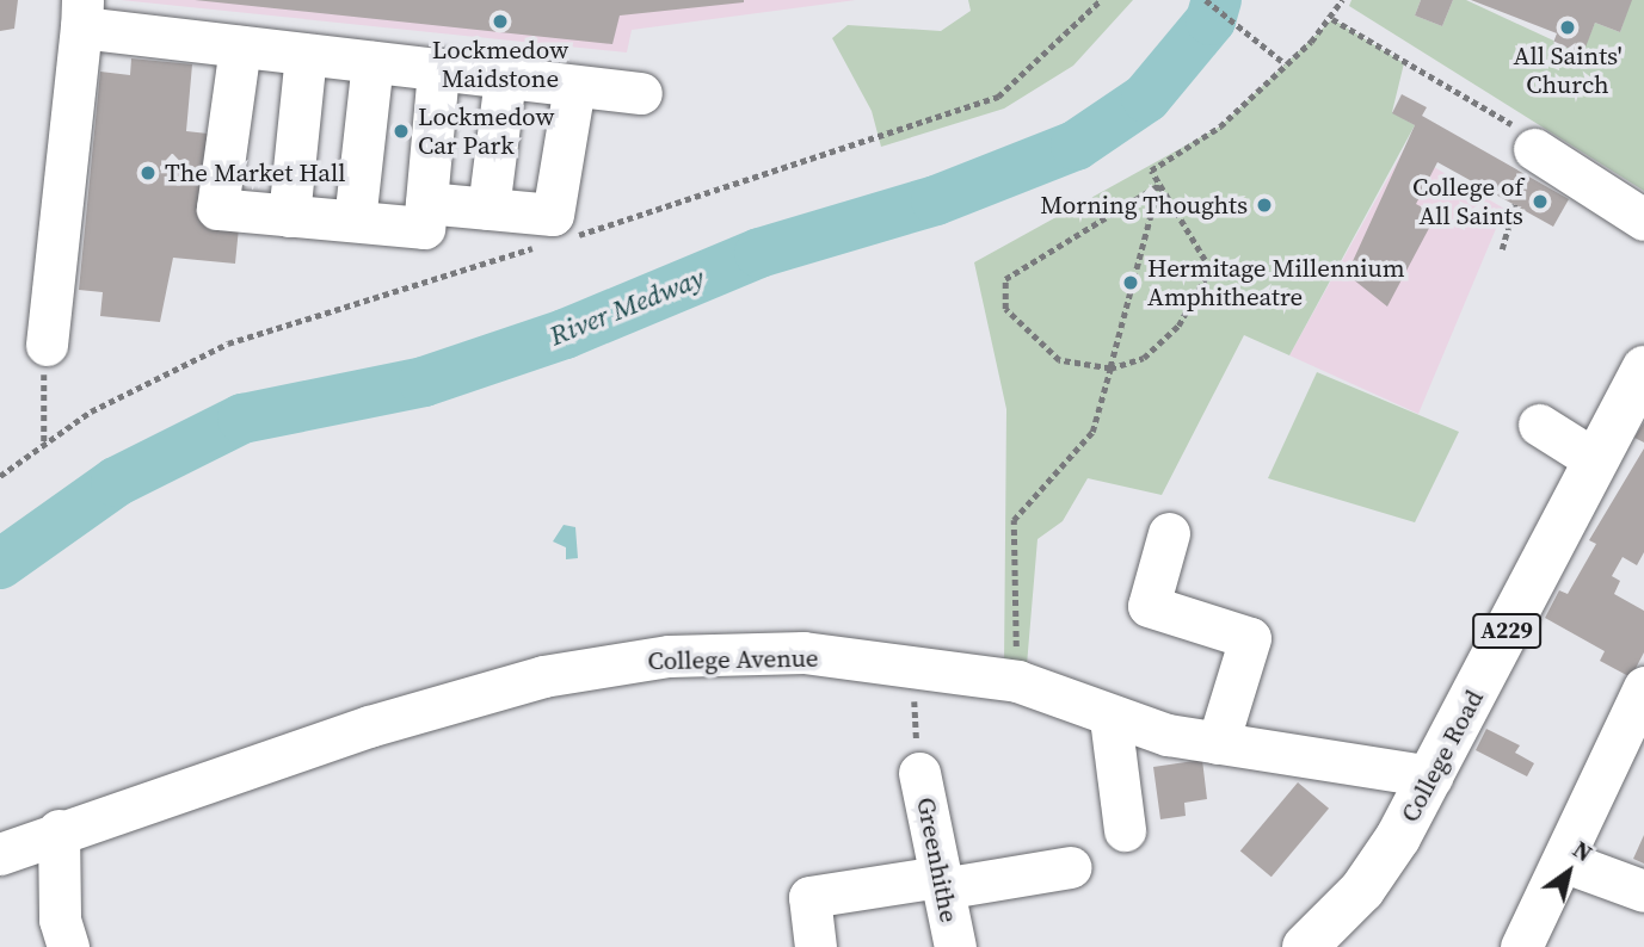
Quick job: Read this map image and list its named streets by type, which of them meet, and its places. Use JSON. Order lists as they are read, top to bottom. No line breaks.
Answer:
{"streets":{"highway":["A229","College Road"],"street":["College Avenue","Greenhithe"]},"crossings":[["College Avenue","College Road"]],"water":["River Medway"],"places":["Lockmedow Maidstone","All Saints' Church","Lockmedow Car Park","The Market Hall","College of All Saints","Morning Thoughts","Hermitage Millennium Amphitheatre"],"north":"top right"}
